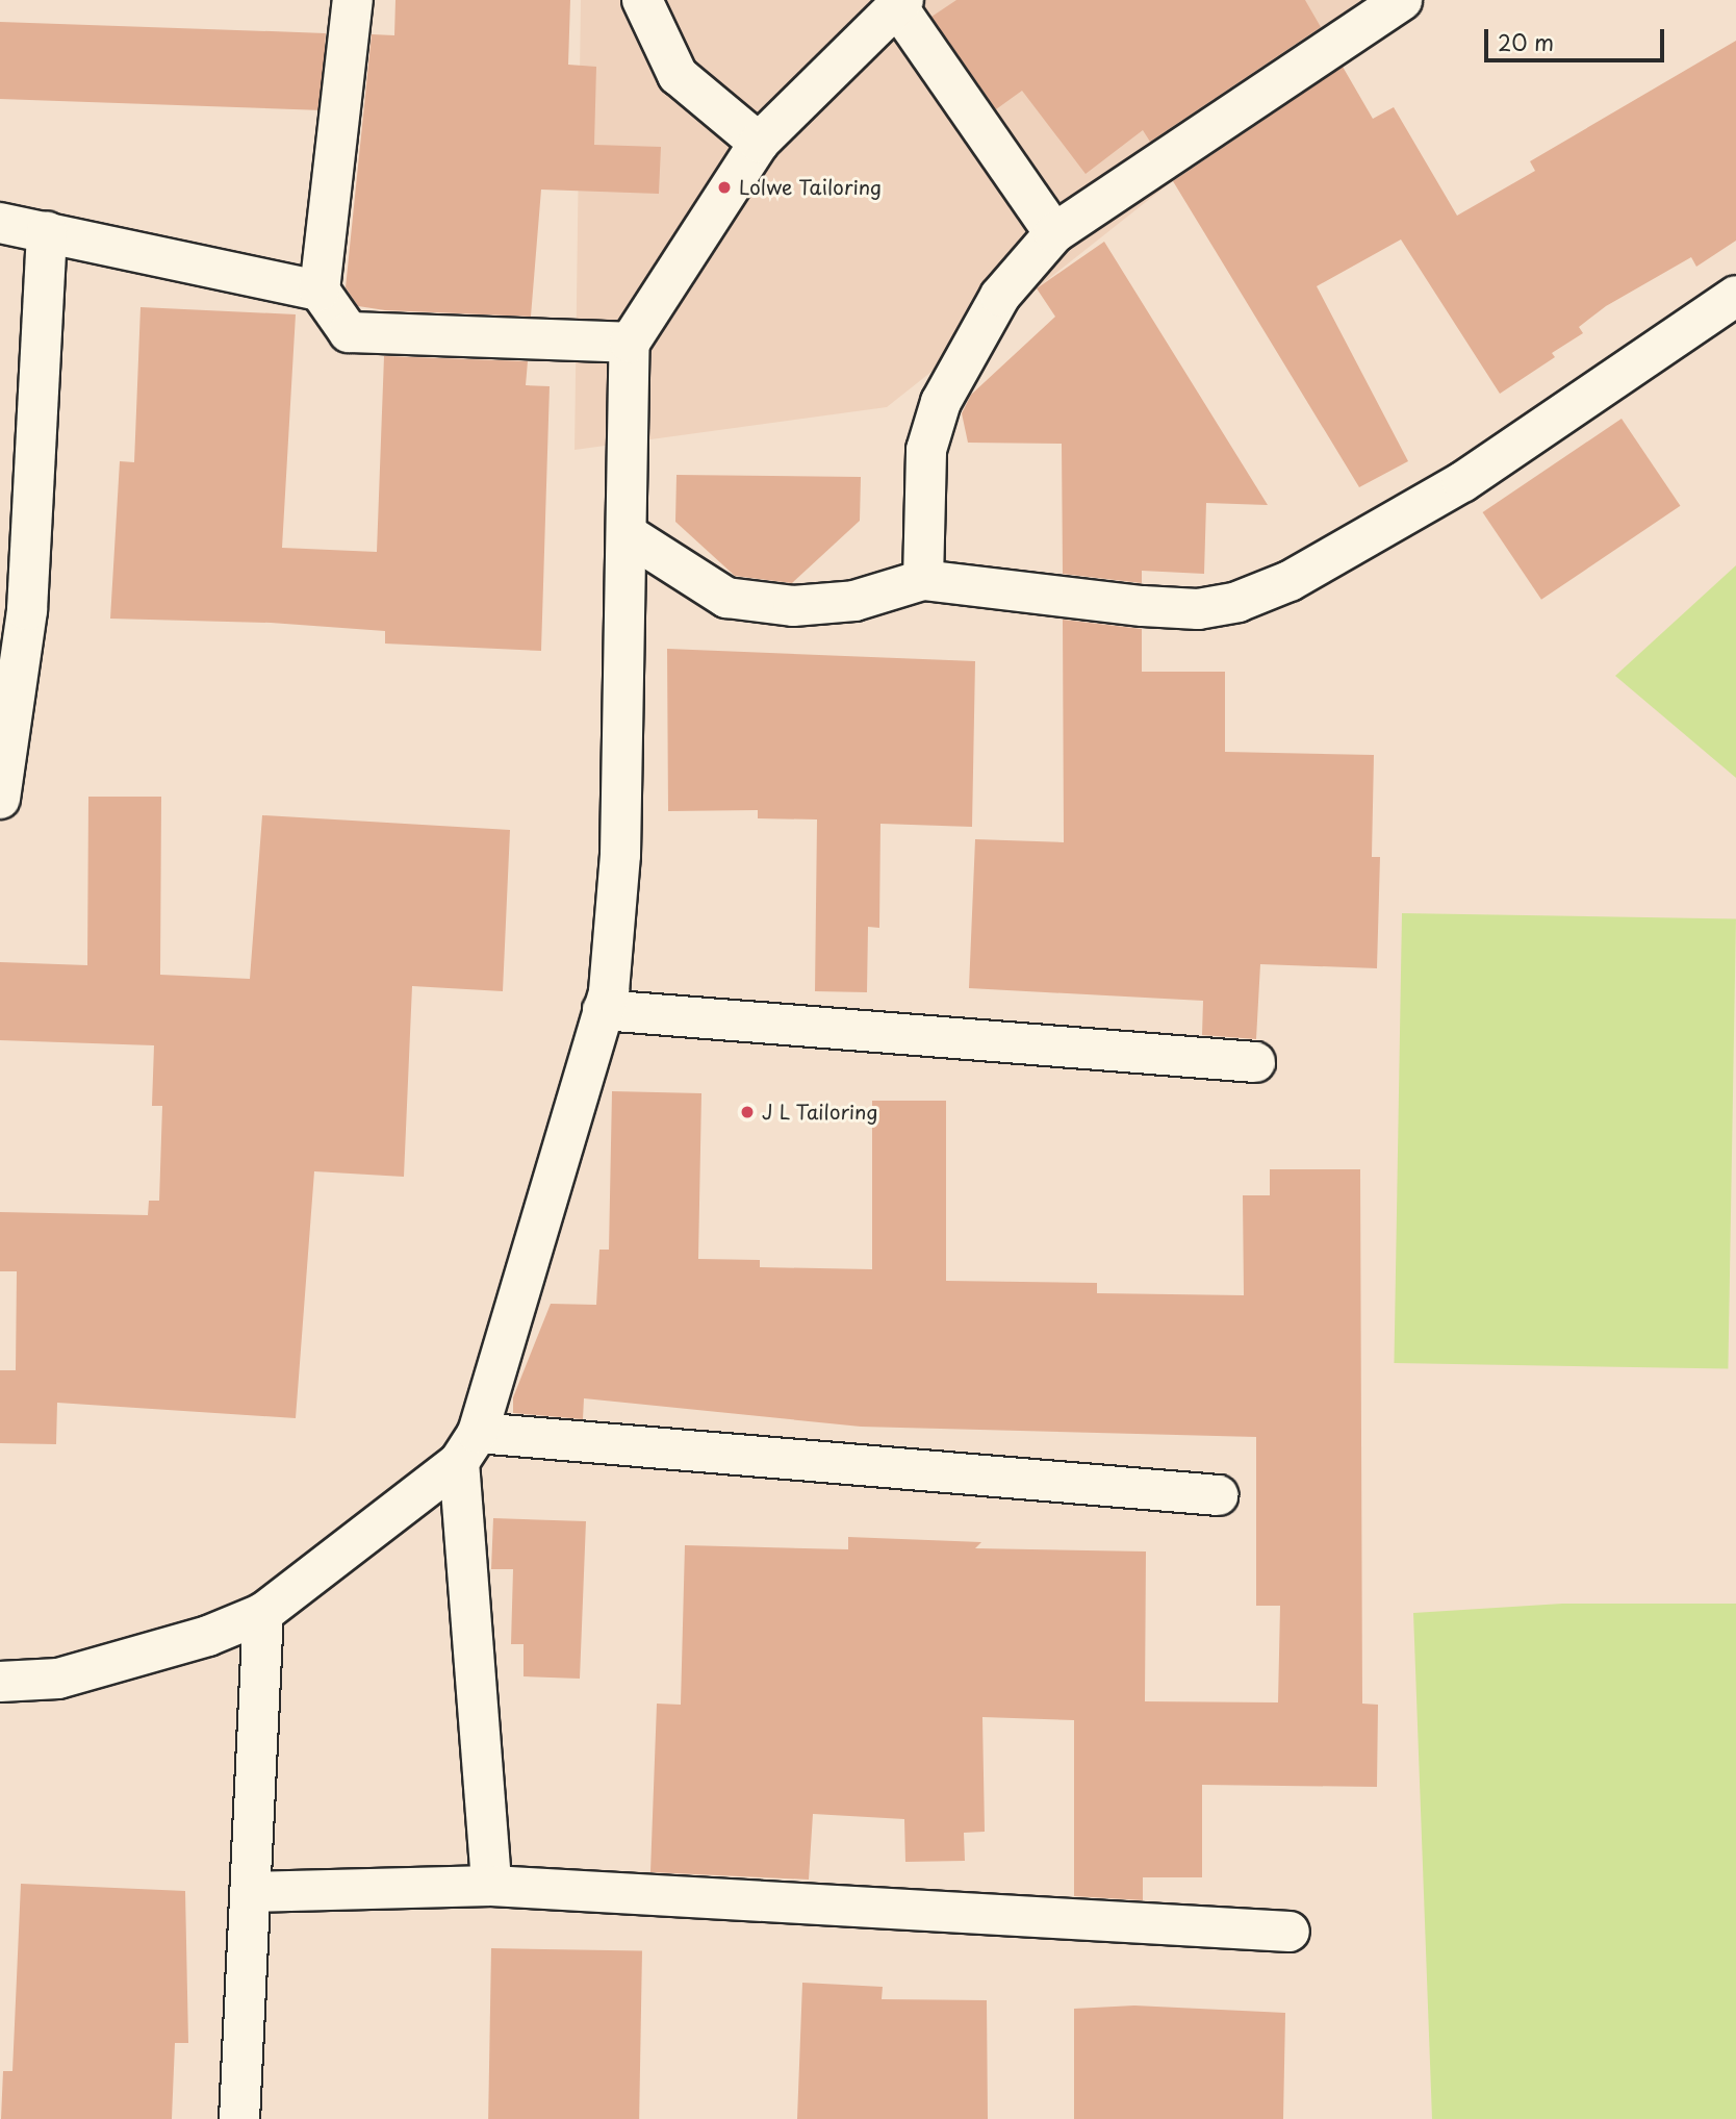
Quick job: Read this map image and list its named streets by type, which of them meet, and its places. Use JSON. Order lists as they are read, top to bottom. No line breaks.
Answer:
{"places":["Lolwe Tailoring","J L Tailoring"],"scale_bar":"20 m"}
